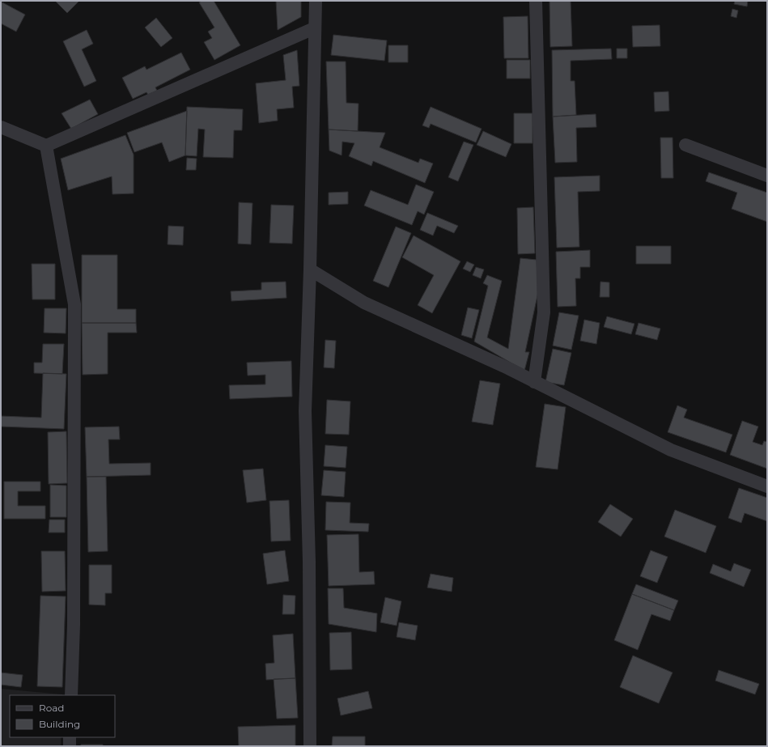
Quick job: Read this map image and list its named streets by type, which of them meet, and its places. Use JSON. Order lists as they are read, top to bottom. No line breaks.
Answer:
{"legend":["Road","Building"]}
